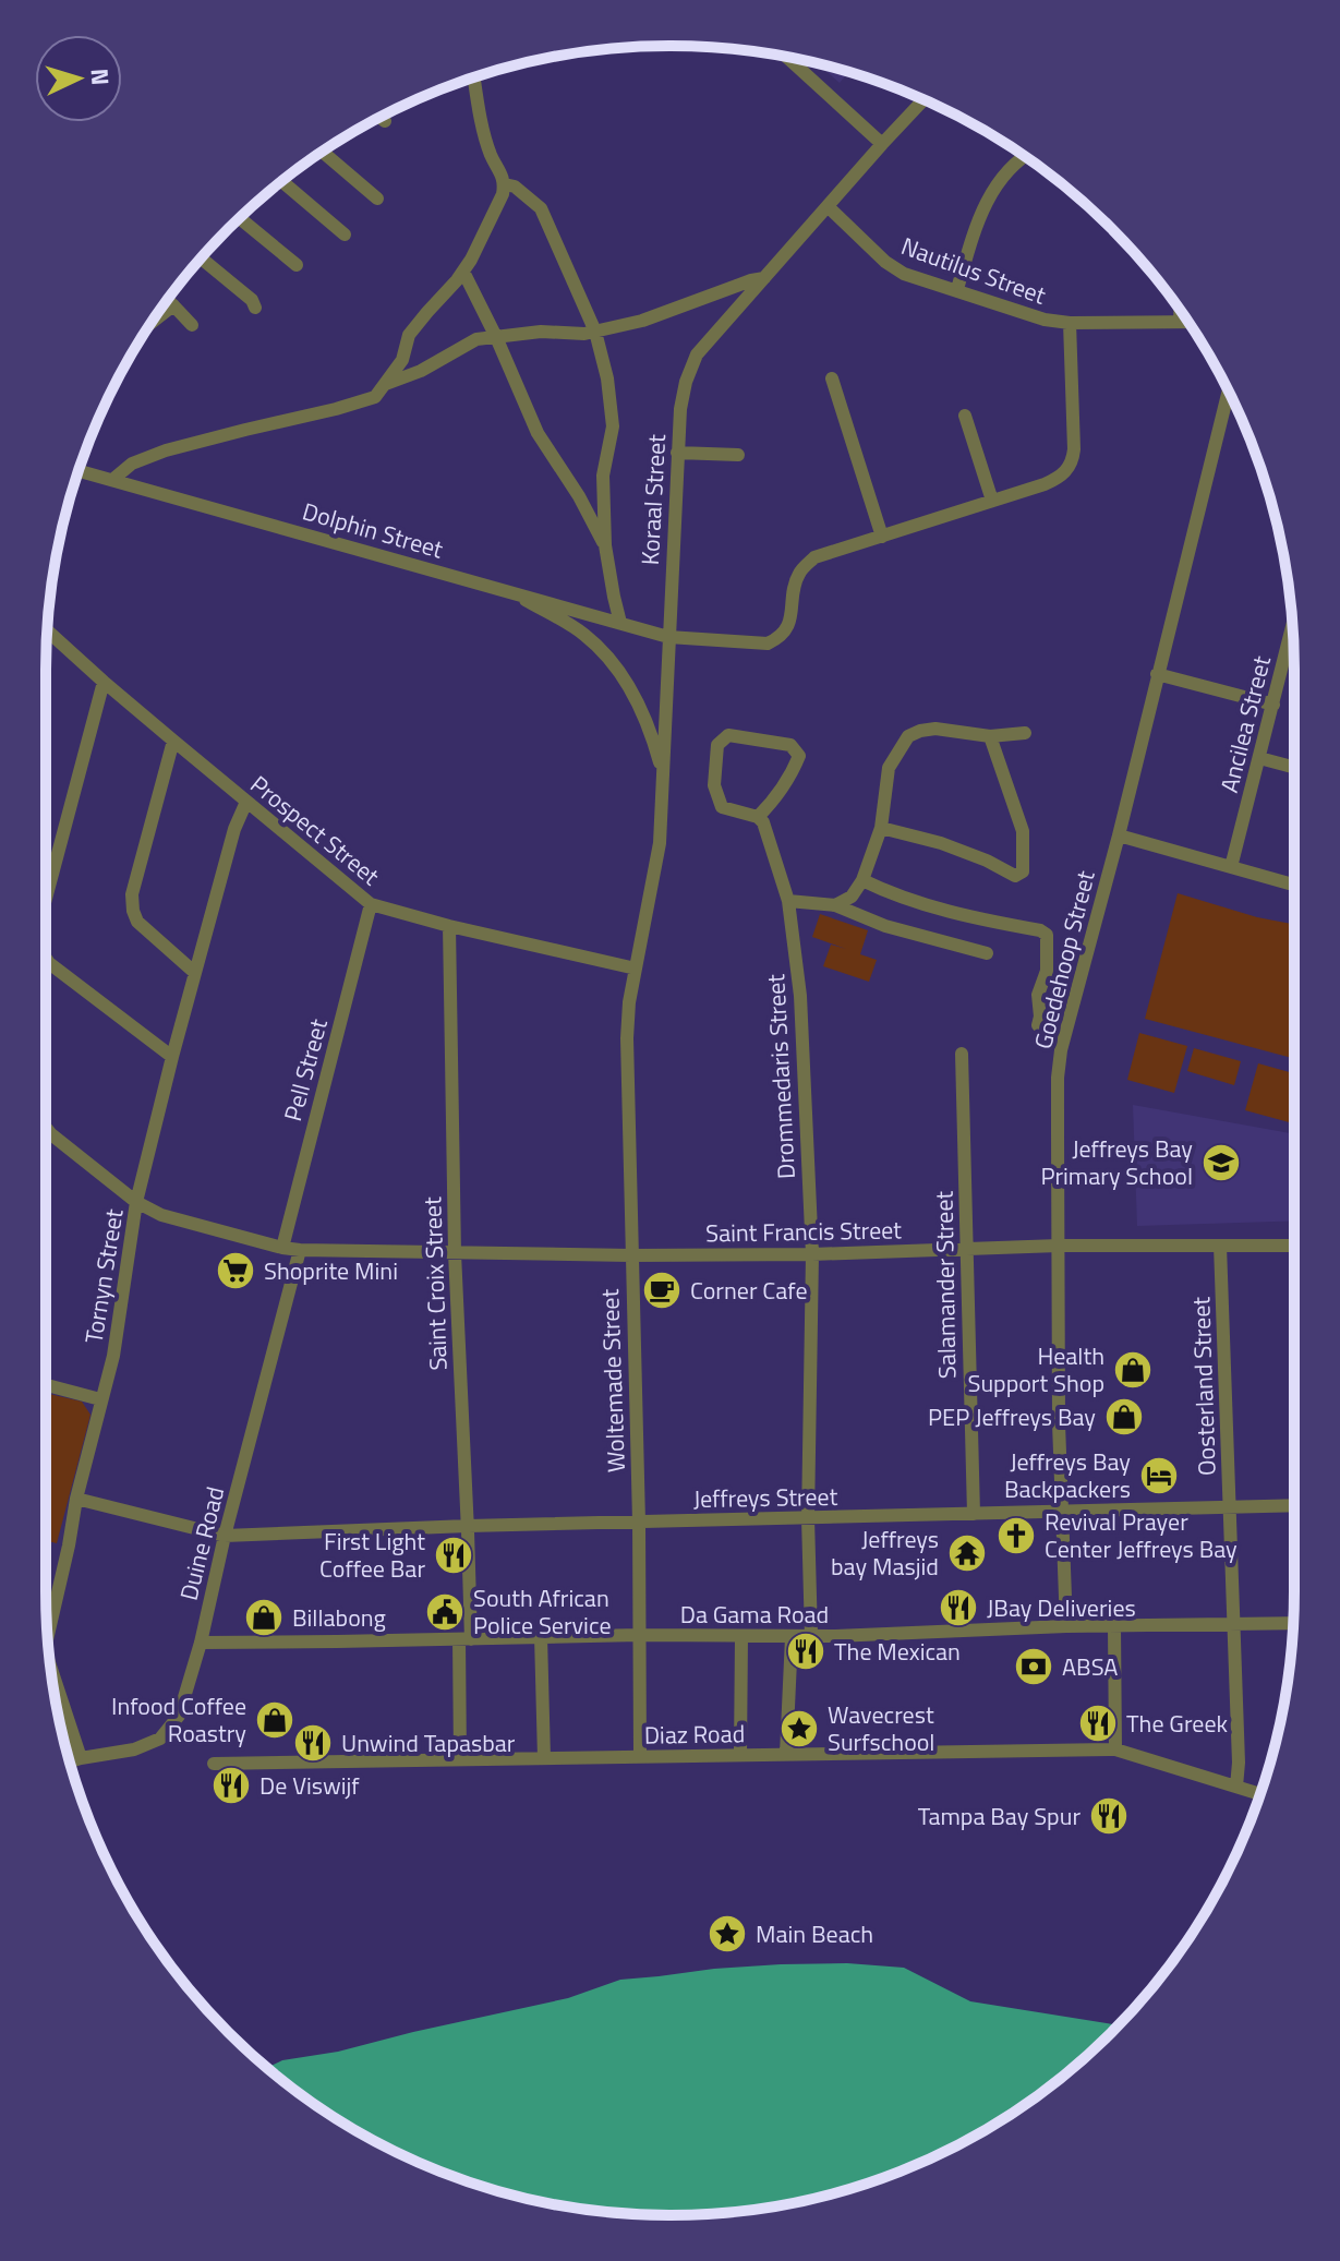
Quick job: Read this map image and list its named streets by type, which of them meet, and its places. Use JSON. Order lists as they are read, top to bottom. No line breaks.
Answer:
{"streets":{"street":["Nautilus Street","Koraal Street","Dolphin Street","Ancilea Street","Prospect Street","Goedehoop Street","Pell Street","Drommedaris Street","Saint Francis Street","Tornyn Street","Saint Croix Street","Salamander Street","Woltemade Street","Oosterland Street","Jeffreys Street","Duine Road","Da Gama Road","Diaz Road"]},"crossings":[["Nautilus Street","Koraal Street"],["Koraal Street","Dolphin Street"],["Koraal Street","Prospect Street"],["Koraal Street","Woltemade Street"],["Prospect Street","Pell Street"],["Prospect Street","Tornyn Street"],["Prospect Street","Saint Croix Street"],["Goedehoop Street","Saint Francis Street"],["Goedehoop Street","Jeffreys Street"],["Goedehoop Street","Da Gama Road"],["Pell Street","Saint Francis Street"],["Drommedaris Street","Saint Francis Street"],["Drommedaris Street","Jeffreys Street"],["Drommedaris Street","Da Gama Road"],["Saint Francis Street","Tornyn Street"],["Saint Francis Street","Saint Croix Street"],["Saint Francis Street","Salamander Street"],["Saint Francis Street","Woltemade Street"],["Saint Francis Street","Oosterland Street"],["Saint Francis Street","Duine Road"],["Tornyn Street","Jeffreys Street"],["Tornyn Street","Duine Road"],["Saint Croix Street","Jeffreys Street"],["Saint Croix Street","Da Gama Road"],["Saint Croix Street","Diaz Road"],["Salamander Street","Jeffreys Street"],["Woltemade Street","Jeffreys Street"],["Woltemade Street","Da Gama Road"],["Woltemade Street","Diaz Road"],["Oosterland Street","Jeffreys Street"],["Oosterland Street","Da Gama Road"],["Oosterland Street","Diaz Road"],["Jeffreys Street","Duine Road"],["Duine Road","Da Gama Road"]],"places":{"school or university":["Jeffreys Bay Primary School"],"supermarket":["Shoprite Mini"],"cafe":["Corner Cafe"],"shop":["Health Support Shop","PEP Jeffreys Bay","Billabong","Infood Coffee Roastry"],"hotel":["Jeffreys Bay Backpackers"],"church":["Revival Prayer Center Jeffreys Bay"],"temple":["Jeffreys bay Masjid"],"restaurant":["First Light Coffee Bar","JBay Deliveries","The Mexican","The Greek","Unwind Tapasbar","De Viswijf","Tampa Bay Spur"],"public building":["South African Police Service"],"bank":["ABSA"],"place":["Wavecrest Surfschool","Main Beach"]},"north":"right"}
